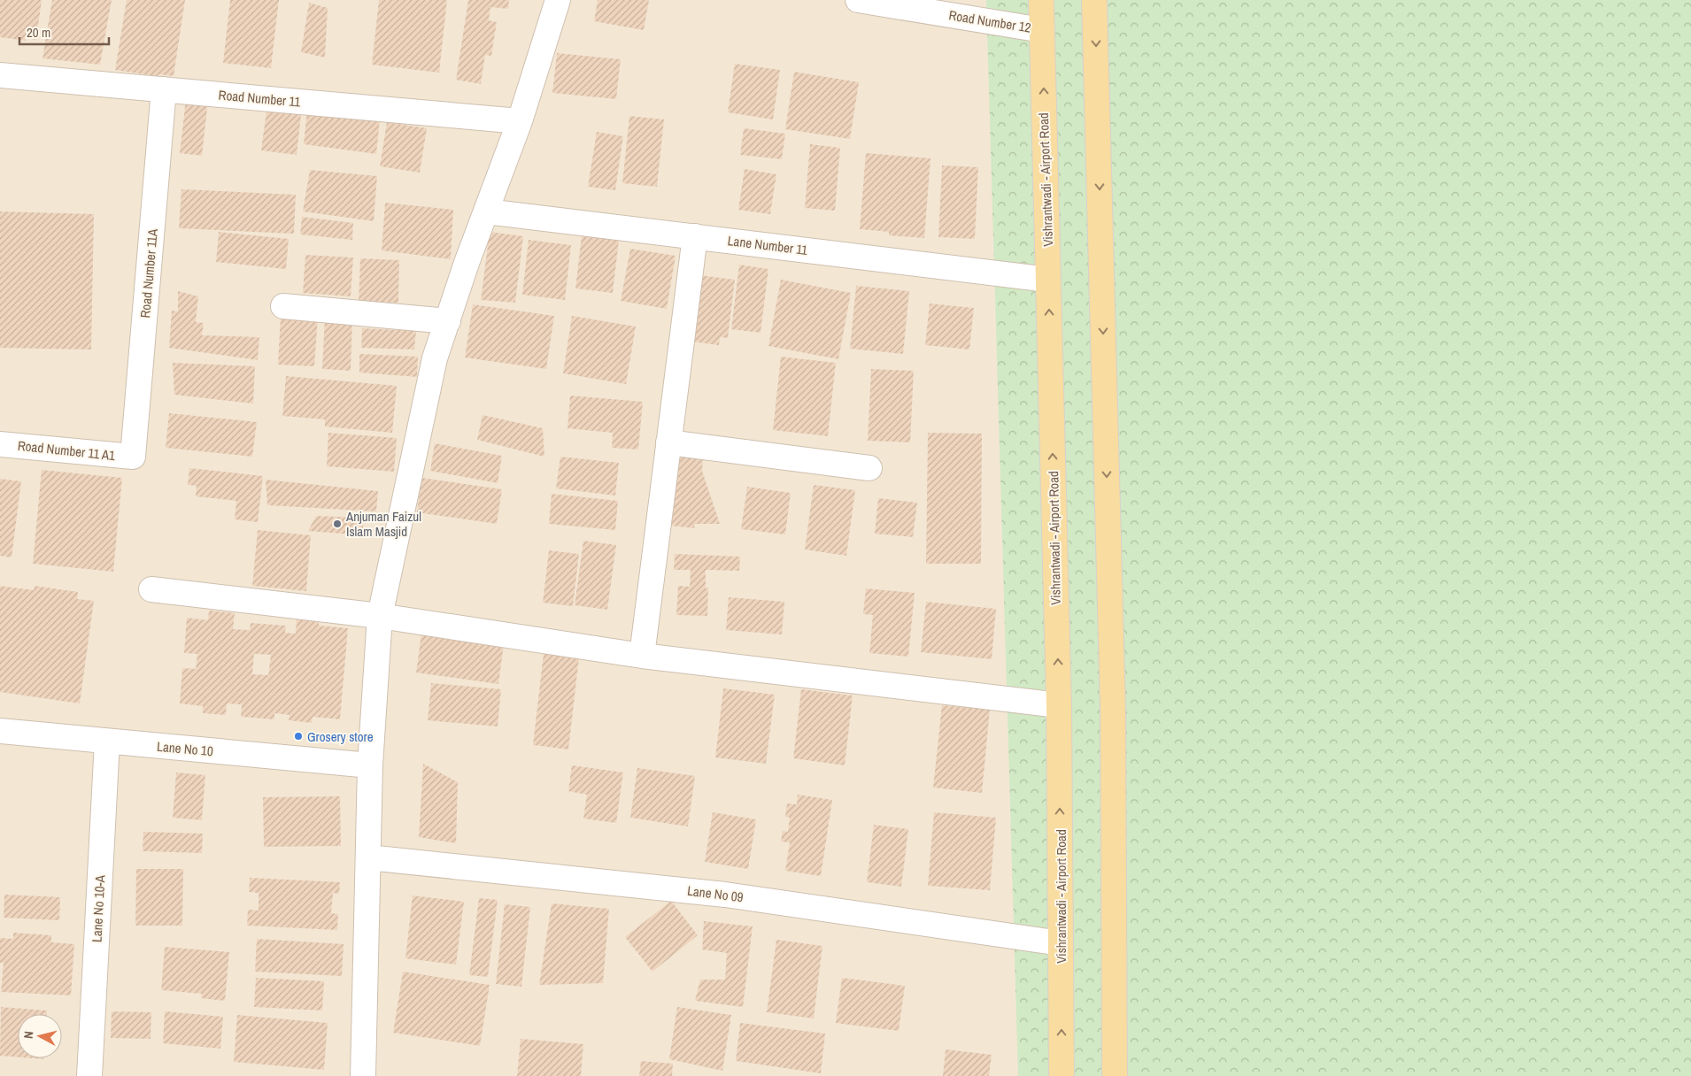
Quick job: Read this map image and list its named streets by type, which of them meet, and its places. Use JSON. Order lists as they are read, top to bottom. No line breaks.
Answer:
{"streets":{"main road":["Vishrantwadi - Airport Road"],"street":["Road Number 12","Road Number 11","Lane Number 11","Road Number 11A","Road Number 11 A1","Lane No 10","Lane No 09","Lane No 10-A"]},"crossings":[["Road Number 12","Vishrantwadi - Airport Road"],["Road Number 11","Road Number 11A"],["Vishrantwadi - Airport Road","Lane Number 11"],["Vishrantwadi - Airport Road","Lane No 09"],["Road Number 11A","Road Number 11 A1"],["Lane No 10","Lane No 10-A"]],"places":["Anjuman Faizul Islam Masjid","Grosery store"],"scale_bar":"20 m","north":"left"}
